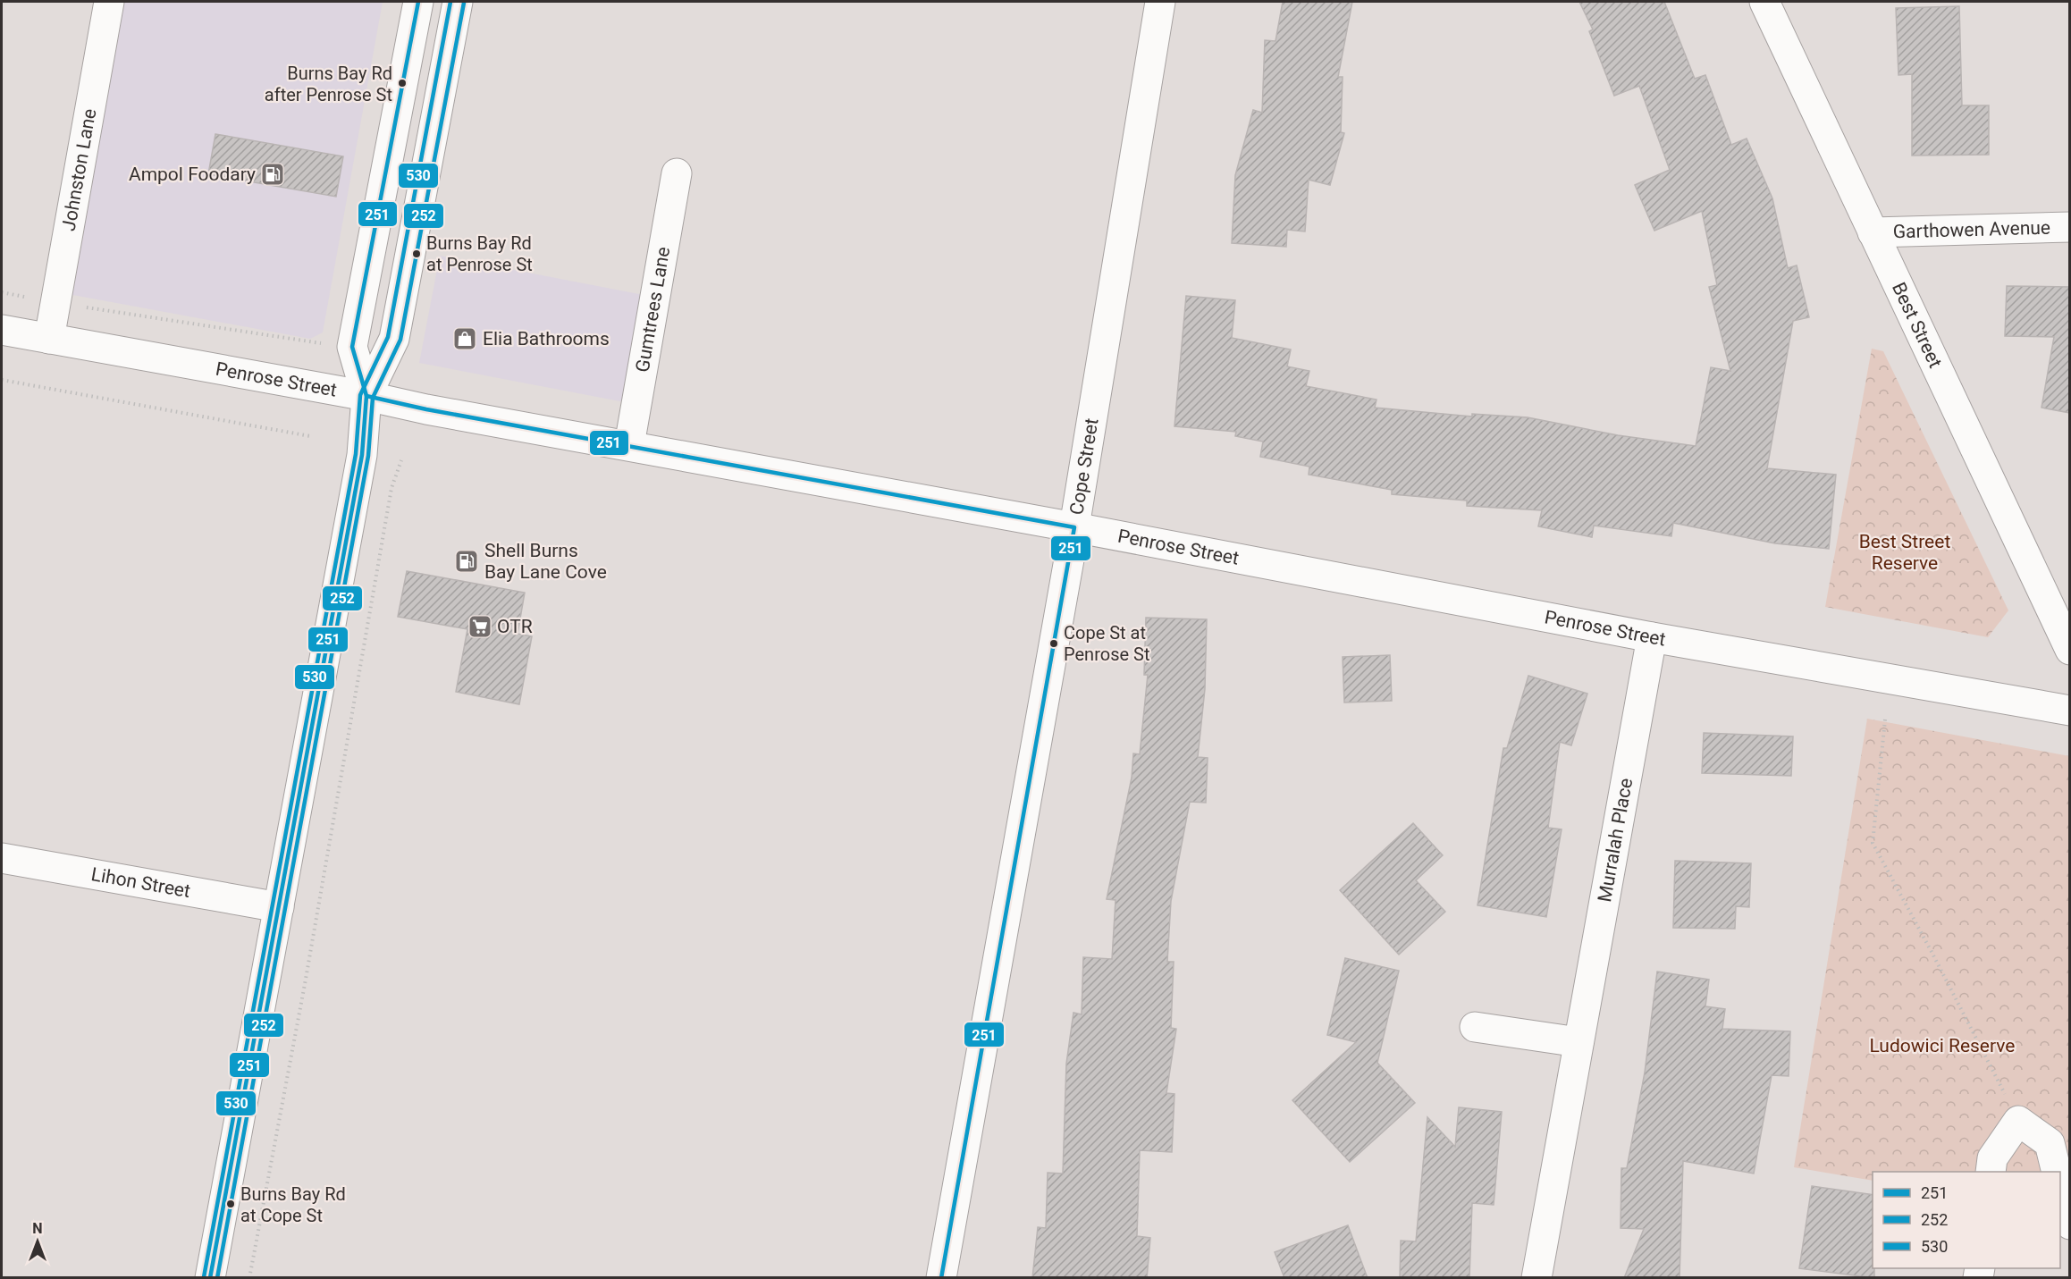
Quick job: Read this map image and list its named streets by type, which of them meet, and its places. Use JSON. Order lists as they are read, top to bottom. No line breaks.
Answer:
{"streets":{"street":["Johnston Lane","Garthowen Avenue","Gumtrees Lane","Best Street","Penrose Street","Cope Street","Murralah Place","Lihon Street"]},"crossings":[["Johnston Lane","Penrose Street"],["Garthowen Avenue","Best Street"],["Gumtrees Lane","Penrose Street"],["Penrose Street","Cope Street"],["Penrose Street","Murralah Place"]],"parks":["Best Street Reserve","Ludowici Reserve"],"places":{"other":["Burns Bay Rd after Penrose St","Burns Bay Rd at Penrose St","Cope St at Penrose St","Burns Bay Rd at Cope St"],"fuel station":["Ampol Foodary","Shell Burns Bay Lane Cove"],"shop":["Elia Bathrooms"],"supermarket":["OTR"]},"lines":["transit line 251","transit line 530","transit line 252"],"legend":["251","252","530"],"north":"top"}
